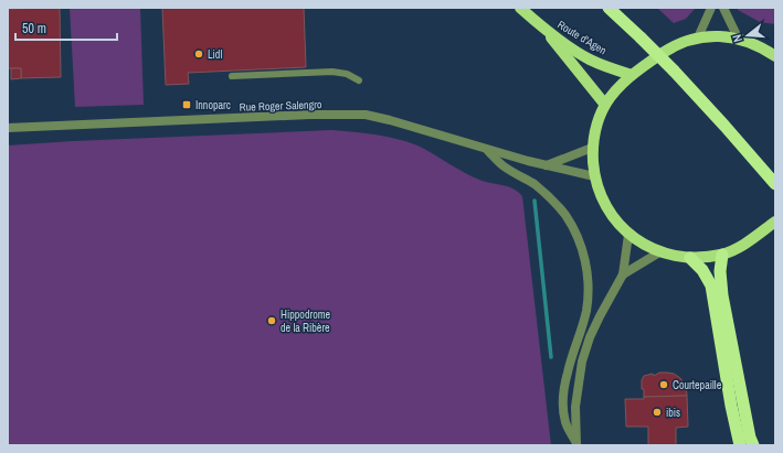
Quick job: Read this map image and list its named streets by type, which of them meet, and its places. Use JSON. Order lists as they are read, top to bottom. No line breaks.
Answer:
{"streets":{"main road":["Route d'Agen"],"street":["Rue Roger Salengro"]},"places":{"other":["Lidl","Hippodrome de la Ribère","Courtepaille","ibis"],"transit":["Innoparc"]},"scale_bar":"50 m","north":"left"}
